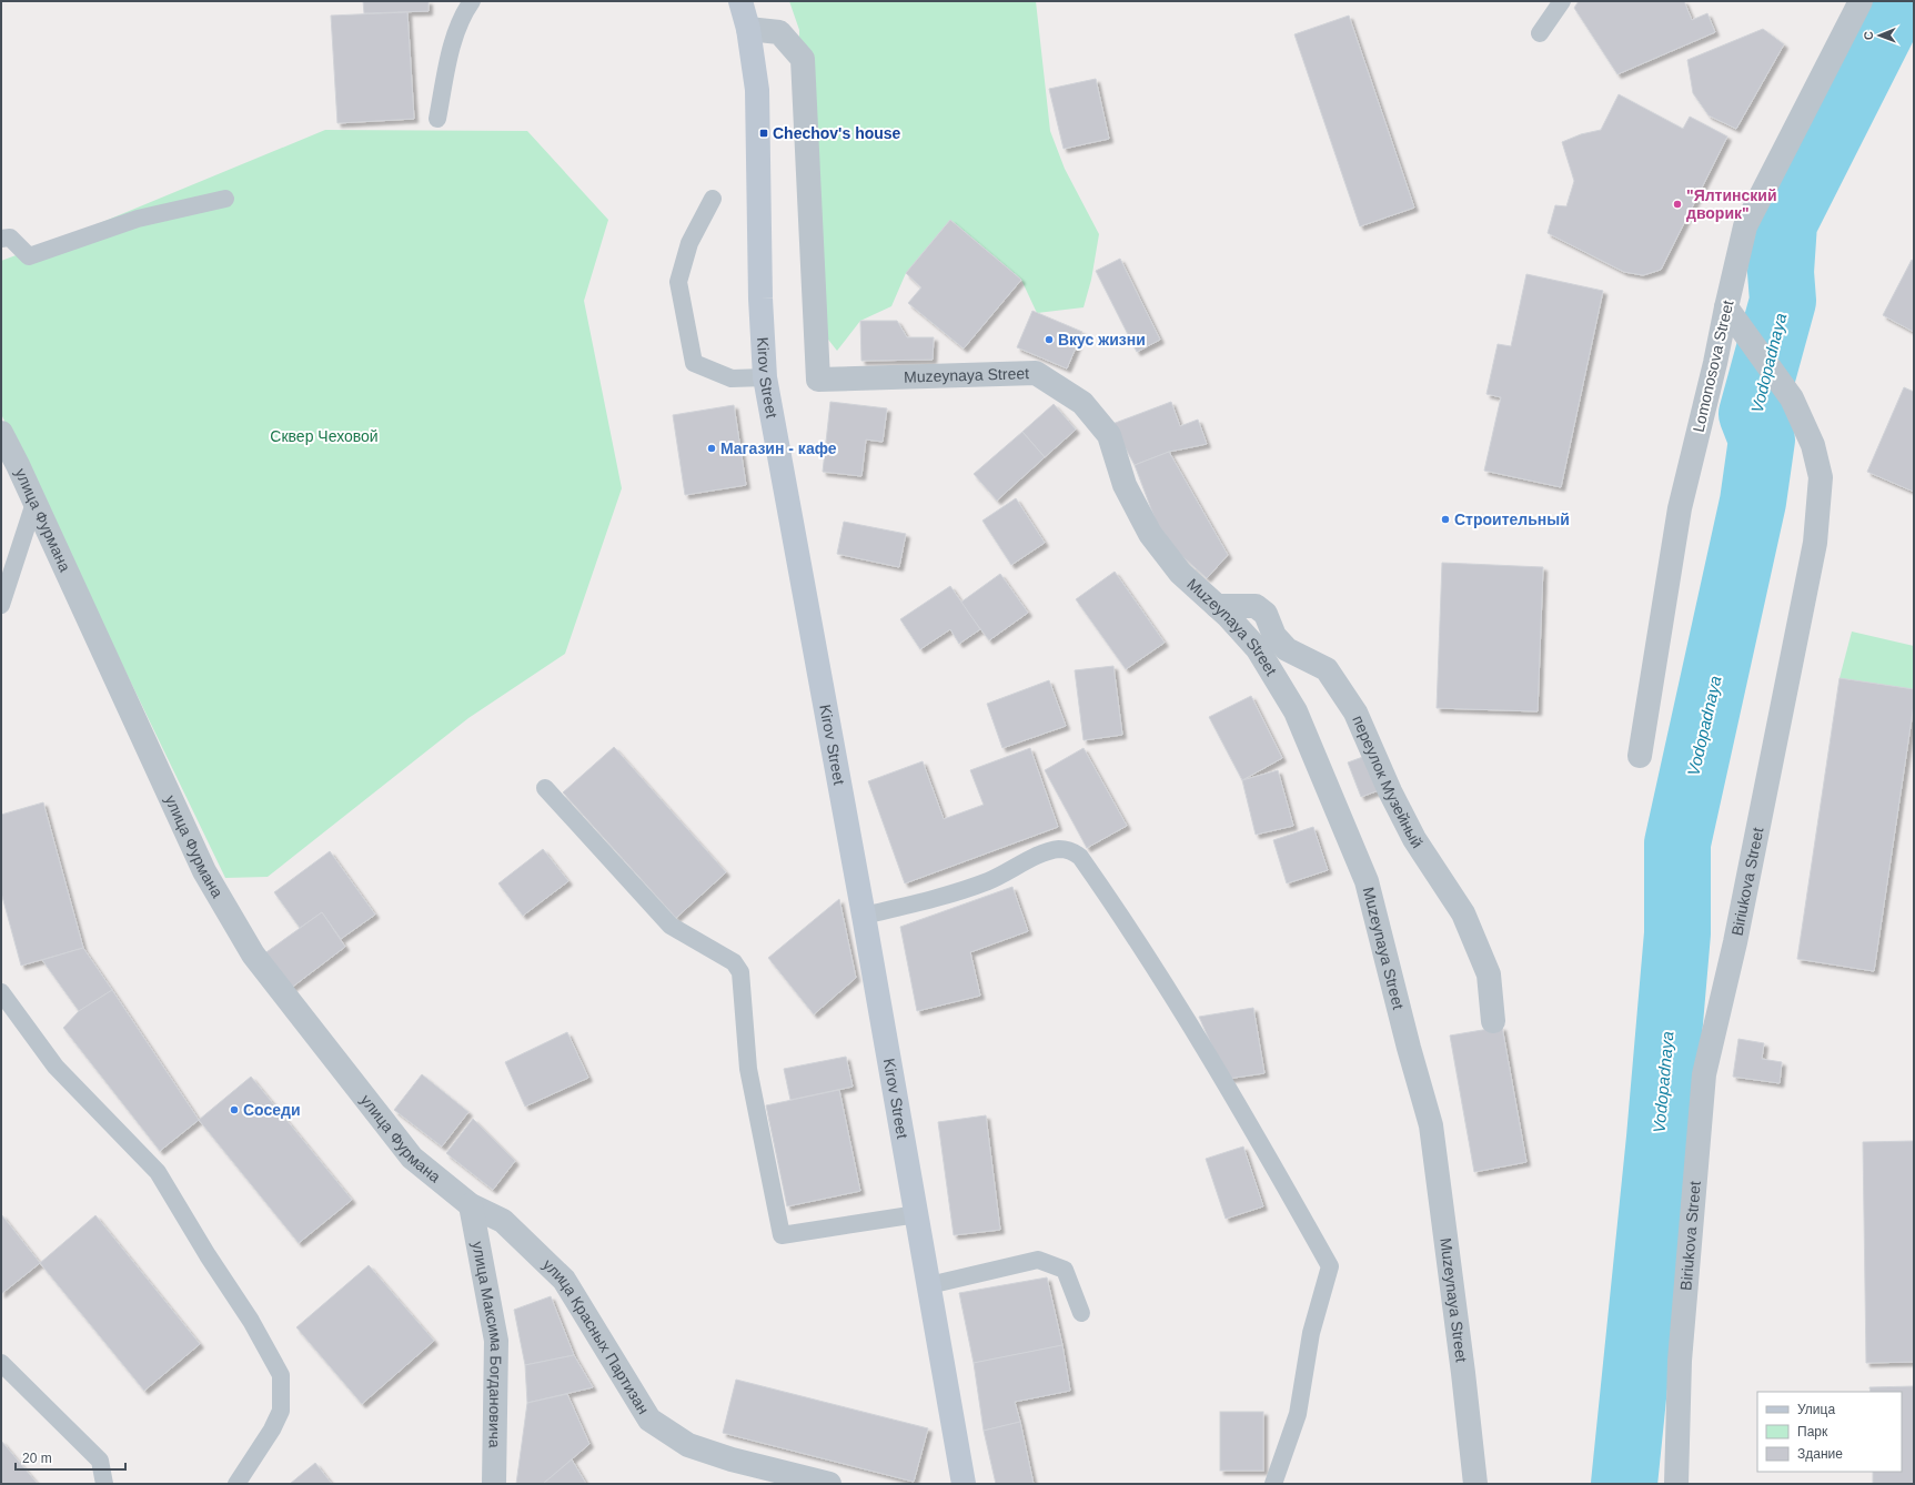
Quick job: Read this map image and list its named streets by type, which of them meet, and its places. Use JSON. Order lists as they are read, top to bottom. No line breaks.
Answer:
{"streets":{"main road":["Kirov Street"],"street":["Lomonosova Street","Muzeynaya Street","улица Фурмана","переулок Музейный","Biriukova Street","улица Красных Партизан","улица Максима Богдановича"]},"crossings":[["Lomonosova Street","Biriukova Street"],["Muzeynaya Street","Kirov Street"],["Muzeynaya Street","переулок Музейный"],["улица Фурмана","улица Красных Партизан"],["улица Фурмана","улица Максима Богдановича"],["улица Красных Партизан","улица Максима Богдановича"]],"water":["Vodopadnaya"],"parks":["Сквер Чеховой"],"places":{"transit":["Chechov's house"],"other":["\"Ялтинский дворик\"","Вкус жизни","Магазин - кафе","Строительный","Соседи"]},"legend":["Улица","Парк","Здание"],"scale_bar":"20 m","north":"left"}
